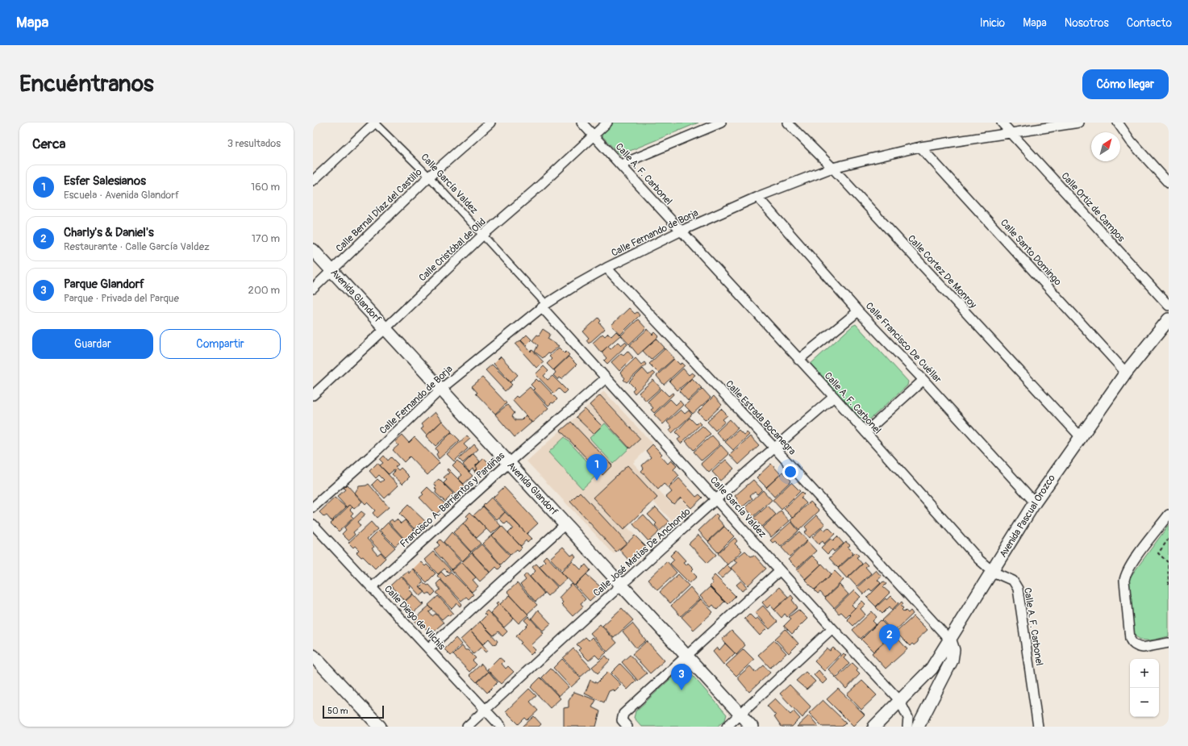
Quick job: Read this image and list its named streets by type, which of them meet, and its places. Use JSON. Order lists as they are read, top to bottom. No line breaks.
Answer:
{"streets":{"main road":["Avenida Glandorf","Avenida Pascual Orozco"],"street":["Calle A. F. Carbonel","Calle García Valdez","Calle Ortiz de Campos","Calle Bernal Díaz del Castillo","Calle Fernando de Borja","Calle Cristóbal de Olid","Calle Santo Domingo","Calle Cortez De Monroy","Calle Francisco De Cuéllar","Calle Estrada Bocanegra","Francisco A. Barrientos y Pardiñas","Calle José Matías De Anchondo","Calle Diego de Vilchis"]},"crossings":[["Calle A. F. Carbonel","Calle Fernando de Borja"],["Calle A. F. Carbonel","Calle Cristóbal de Olid"],["Calle A. F. Carbonel","Avenida Pascual Orozco"],["Calle A. F. Carbonel","Calle José Matías De Anchondo"],["Calle García Valdez","Calle Bernal Díaz del Castillo"],["Calle García Valdez","Calle Fernando de Borja"],["Calle García Valdez","Calle Cristóbal de Olid"],["Calle García Valdez","Francisco A. Barrientos y Pardiñas"],["Calle García Valdez","Avenida Pascual Orozco"],["Calle García Valdez","Calle José Matías De Anchondo"],["Calle Ortiz de Campos","Calle Fernando de Borja"],["Calle Bernal Díaz del Castillo","Avenida Glandorf"],["Calle Fernando de Borja","Calle Santo Domingo"],["Calle Fernando de Borja","Calle Cortez De Monroy"],["Calle Fernando de Borja","Avenida Glandorf"],["Calle Fernando de Borja","Calle Francisco De Cuéllar"],["Calle Fernando de Borja","Calle Estrada Bocanegra"],["Calle Cristóbal de Olid","Avenida Glandorf"],["Calle Santo Domingo","Avenida Pascual Orozco"],["Calle Cortez De Monroy","Avenida Pascual Orozco"],["Avenida Glandorf","Francisco A. Barrientos y Pardiñas"],["Avenida Glandorf","Calle José Matías De Anchondo"],["Calle Francisco De Cuéllar","Avenida Pascual Orozco"],["Calle Estrada Bocanegra","Avenida Pascual Orozco"],["Calle Estrada Bocanegra","Calle José Matías De Anchondo"],["Francisco A. Barrientos y Pardiñas","Calle Diego de Vilchis"],["Calle José Matías De Anchondo","Calle Diego de Vilchis"]],"scale_bar":"50 m","north":"top right","page":{"header":"Mapa","nav":["Inicio","Mapa","Nosotros","Contacto"],"buttons":["Cómo llegar",["Guardar","Compartir"]],"title":"Encuéntranos","heading":["Cerca","3 resultados"],"list":[{"mark":"1","name":"Esfer Salesianos","note":"Escuela · Avenida Glandorf","value":"160 m"},{"mark":"2","name":"Charly's & Daniel's","note":"Restaurante · Calle García Valdez","value":"170 m"},{"mark":"3","name":"Parque Glandorf","note":"Parque · Privada del Parque","value":"200 m"}],"pins":["1","2","3"],"map_buttons":["+","−"],"scale":"50 m"}}
